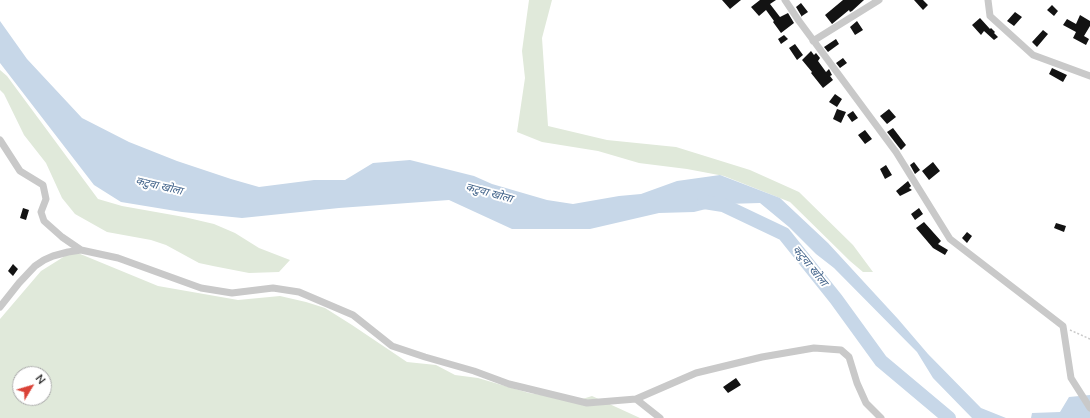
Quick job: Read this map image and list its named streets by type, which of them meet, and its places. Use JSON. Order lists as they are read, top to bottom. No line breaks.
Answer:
{"water":["कटुवा खोला"],"north":"top right"}
